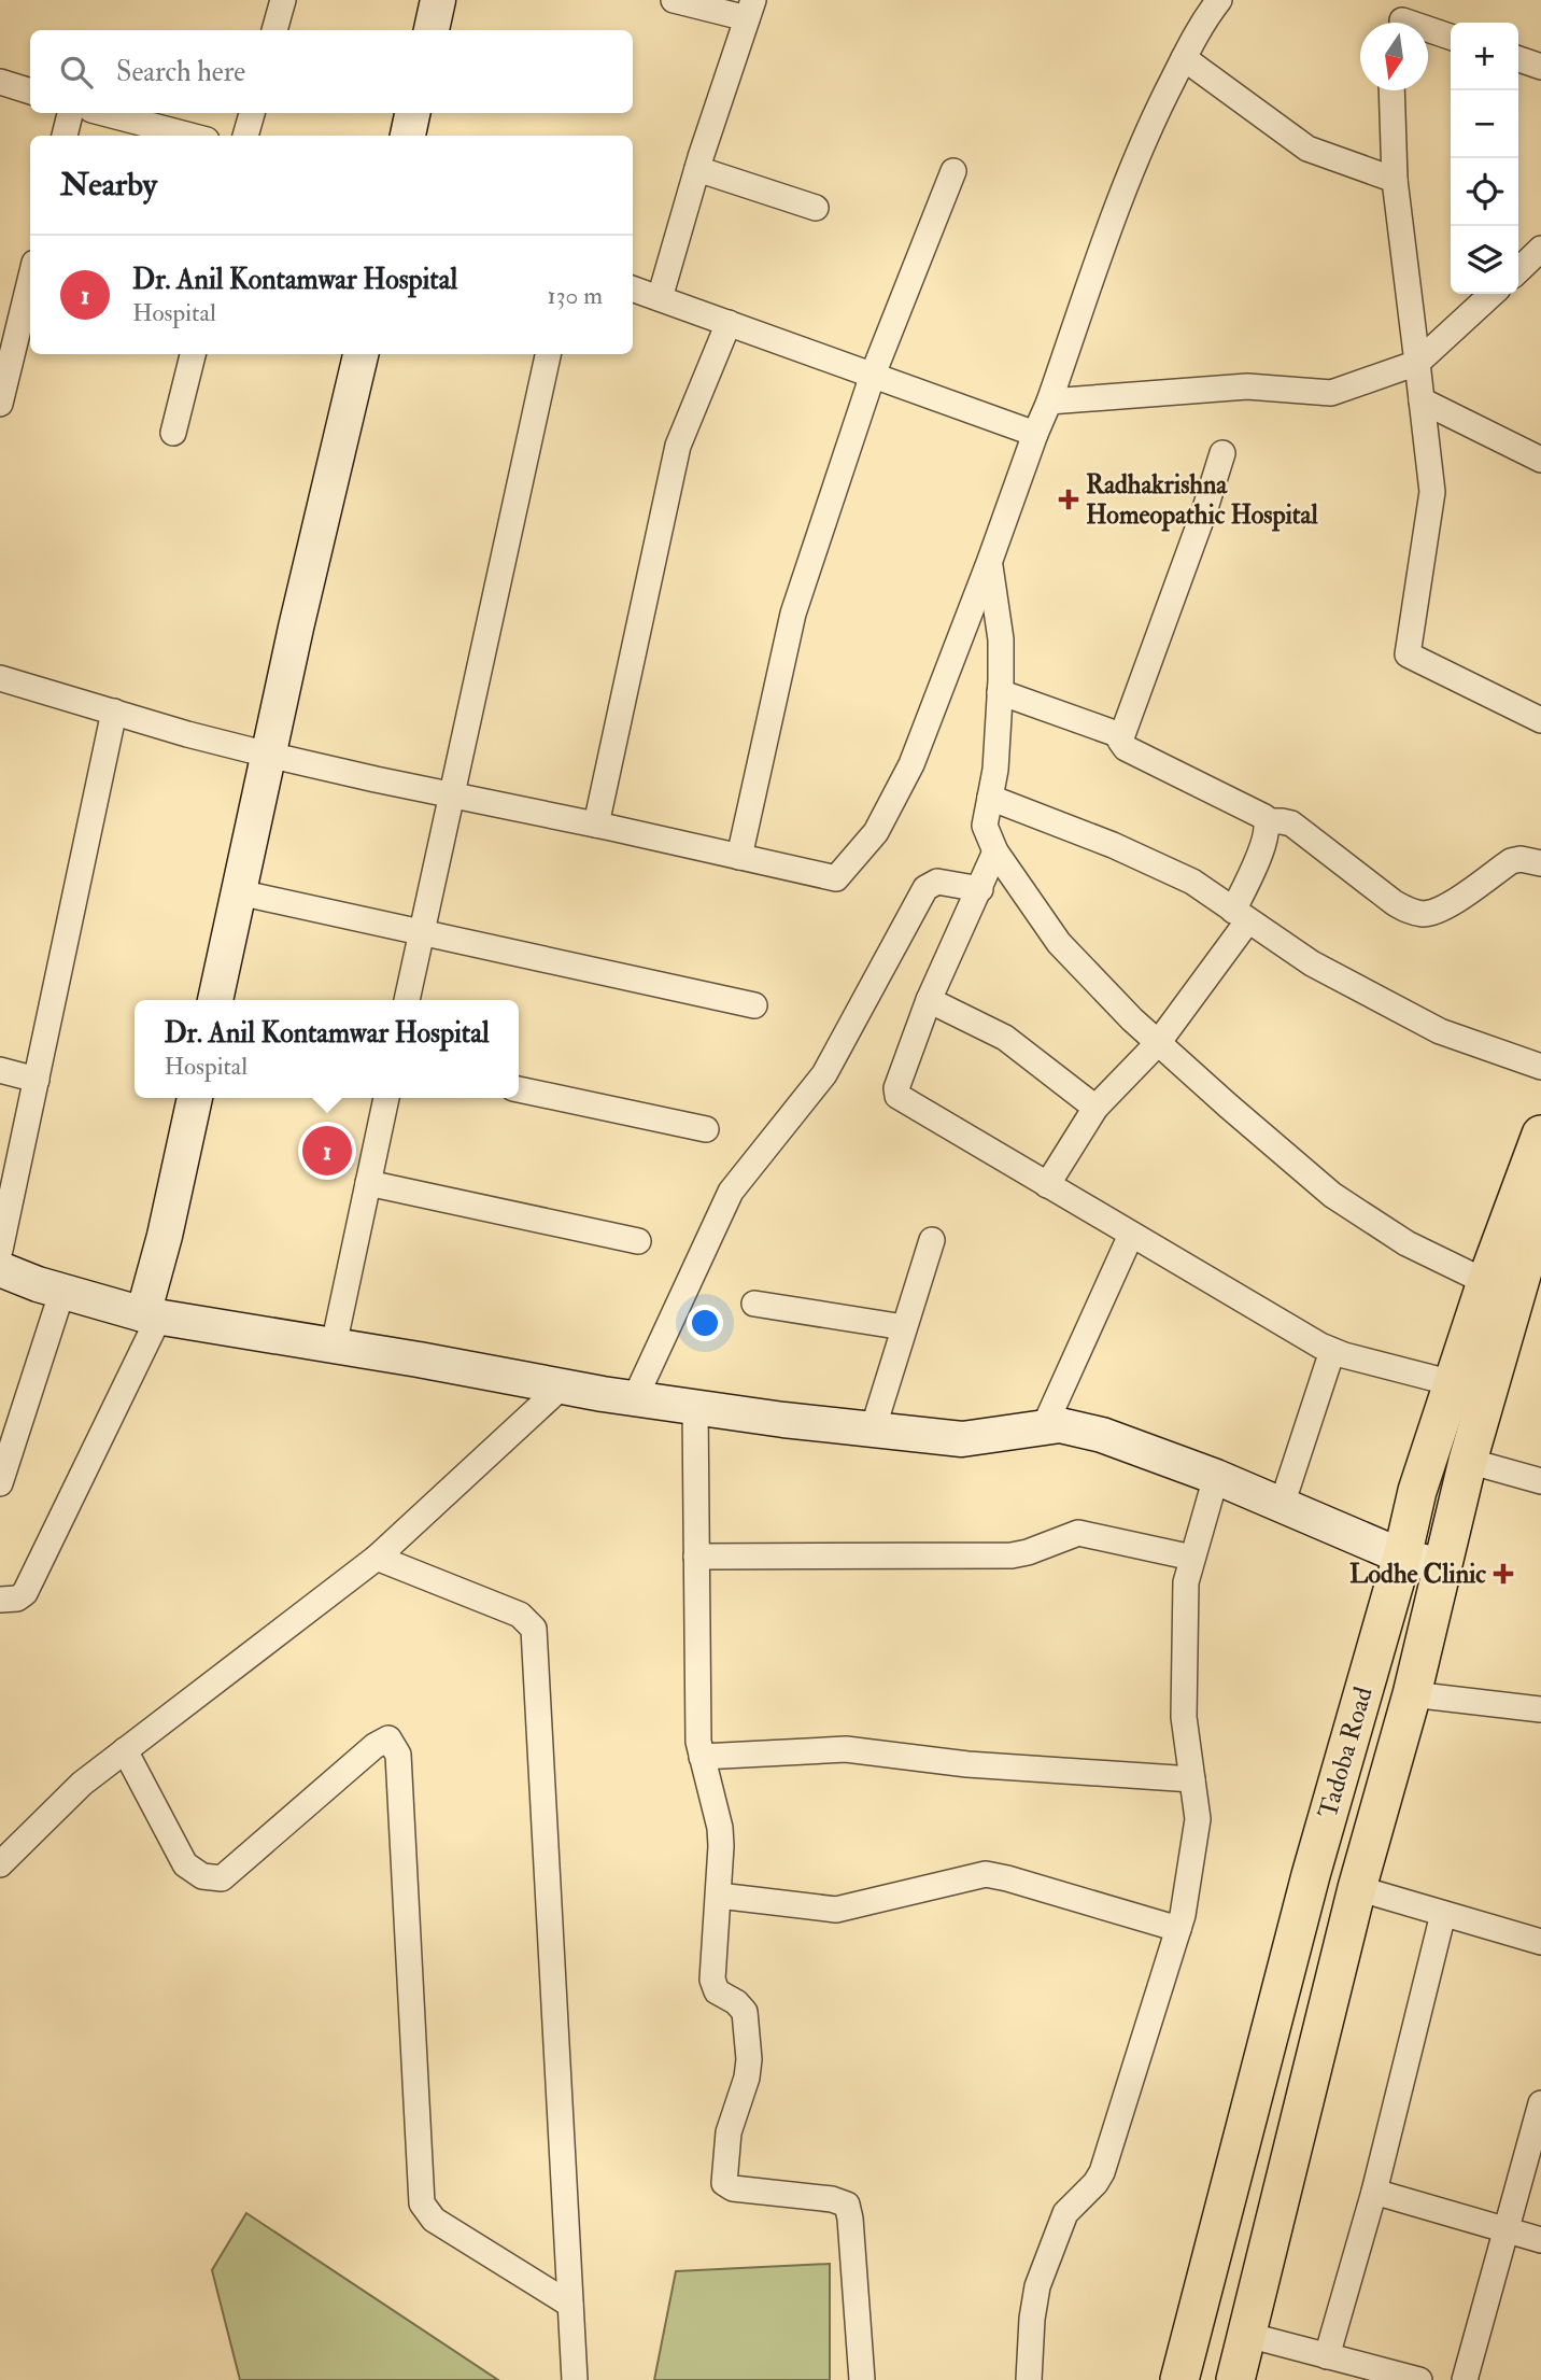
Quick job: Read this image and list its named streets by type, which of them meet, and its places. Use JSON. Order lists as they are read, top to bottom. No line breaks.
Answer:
{"streets":{"main road":["Tadoba Road"]},"places":{"health":["Radhakrishna Homeopathic Hospital","Lodhe Clinic"]},"north":"bottom","page":{"map_buttons":["+","−"],"search":"Search here","heading":"Nearby","list":[{"mark":"1","name":"Dr. Anil Kontamwar Hospital","note":"Hospital","value":"130 m"}],"popup":["Dr. Anil Kontamwar Hospital","Hospital"],"pins":"1"}}
